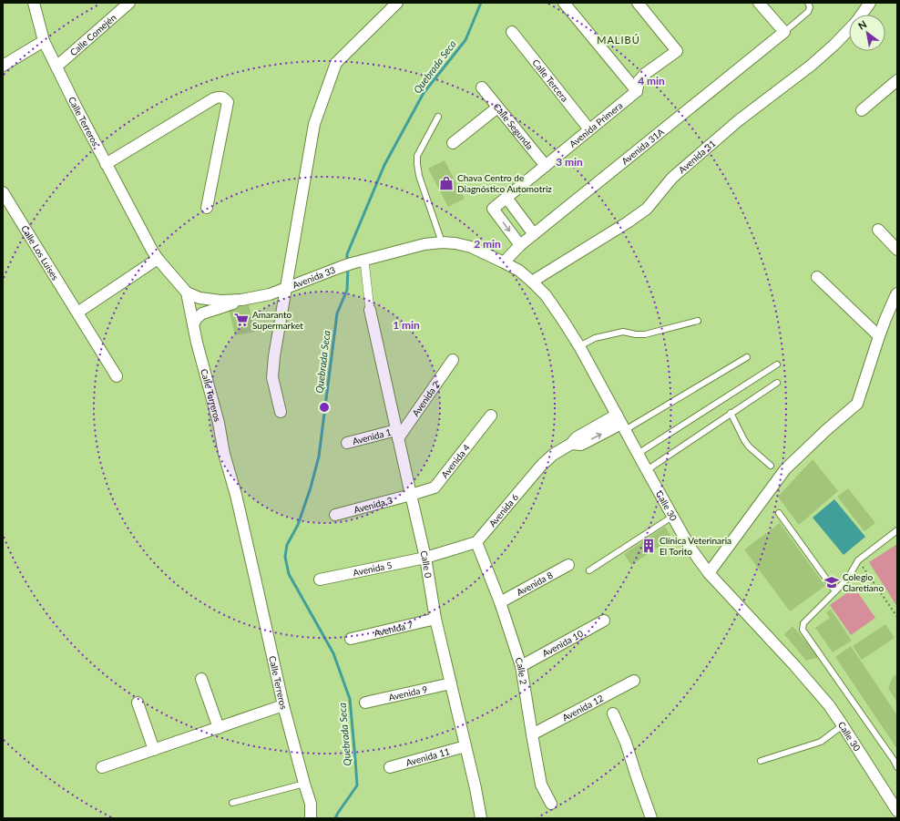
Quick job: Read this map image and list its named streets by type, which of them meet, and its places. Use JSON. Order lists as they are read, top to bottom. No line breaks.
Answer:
{"streets":{"street":["Calle Comején","Calle Tercera","Calle Terreros","Avenida Primera","Calle Segunda","Avenida 31A","Avenida 31","Calle Los Luises","Avenida 33","Avenida 2","Avenida 1","Avenida 4","Avenida 3","Calle 30","Avenida 6","Calle 0","Avenida 5","Avenida 8","Avenida 7","Avenida 10","Calle 2","Avenida 9","Avenida 12","Avenida 11"]},"crossings":[["Calle Comején","Calle Terreros"],["Calle Tercera","Avenida Primera"],["Calle Terreros","Avenida 33"],["Avenida Primera","Calle Segunda"],["Avenida Primera","Avenida 31A"],["Avenida 31A","Calle 30"],["Avenida 31","Calle 30"],["Avenida 33","Calle 30"],["Avenida 2","Avenida 1"],["Avenida 2","Calle 0"],["Avenida 1","Calle 0"],["Avenida 4","Avenida 3"],["Avenida 4","Calle 0"],["Avenida 3","Calle 0"],["Calle 30","Avenida 6"],["Avenida 6","Calle 2"],["Calle 0","Avenida 5"],["Calle 0","Avenida 7"],["Calle 0","Avenida 9"],["Calle 0","Avenida 11"],["Avenida 8","Calle 2"],["Avenida 10","Calle 2"],["Calle 2","Avenida 12"]],"districts":["MALIBÚ"],"water":["Quebrada Seca"],"places":{"shop":["Chava Centro de Diagnóstico Automotriz"],"supermarket":["Amaranto Supermarket"],"building":["Clínica Veterinaria El Torito"],"school or university":["Colegio Claretiano"]},"north":"top left","rings":["4 min","3 min","2 min","1 min"]}
